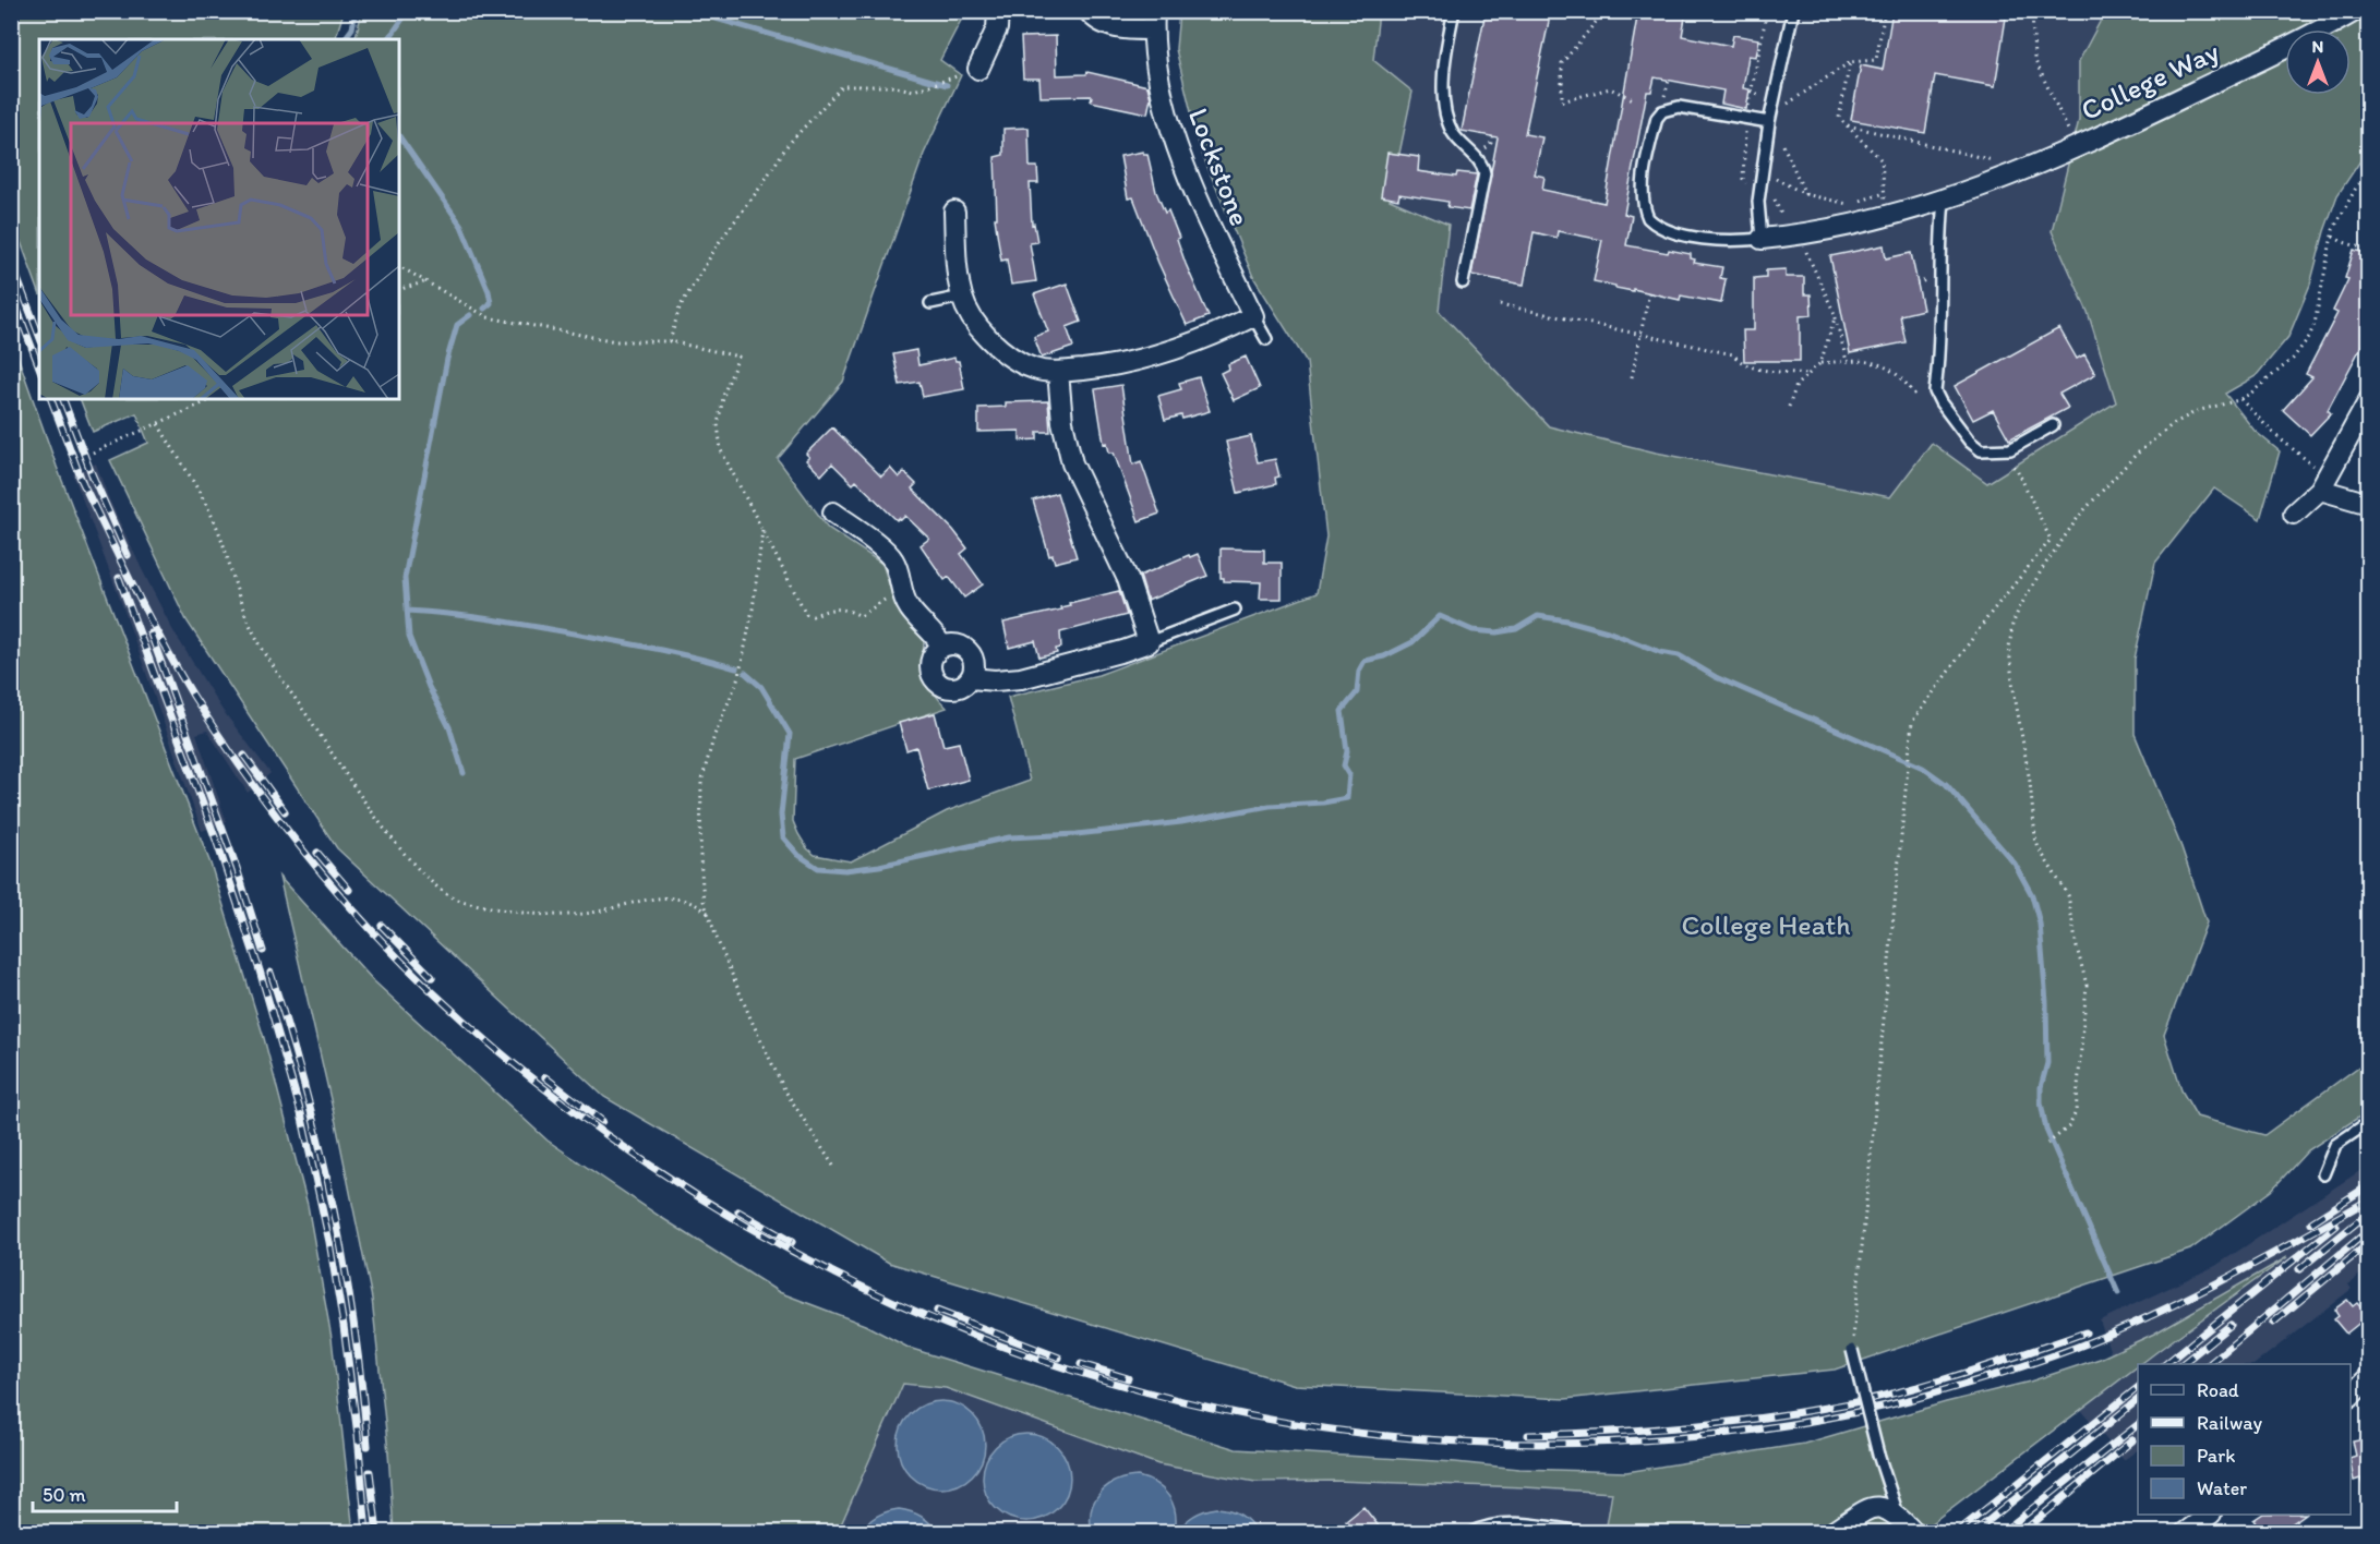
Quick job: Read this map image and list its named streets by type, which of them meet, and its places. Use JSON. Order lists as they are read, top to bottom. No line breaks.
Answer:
{"streets":{"street":["College Way","Lockstone"]},"parks":["College Heath"],"legend":["Road","Railway","Park","Water"],"scale_bar":"50 m","north":"top"}
